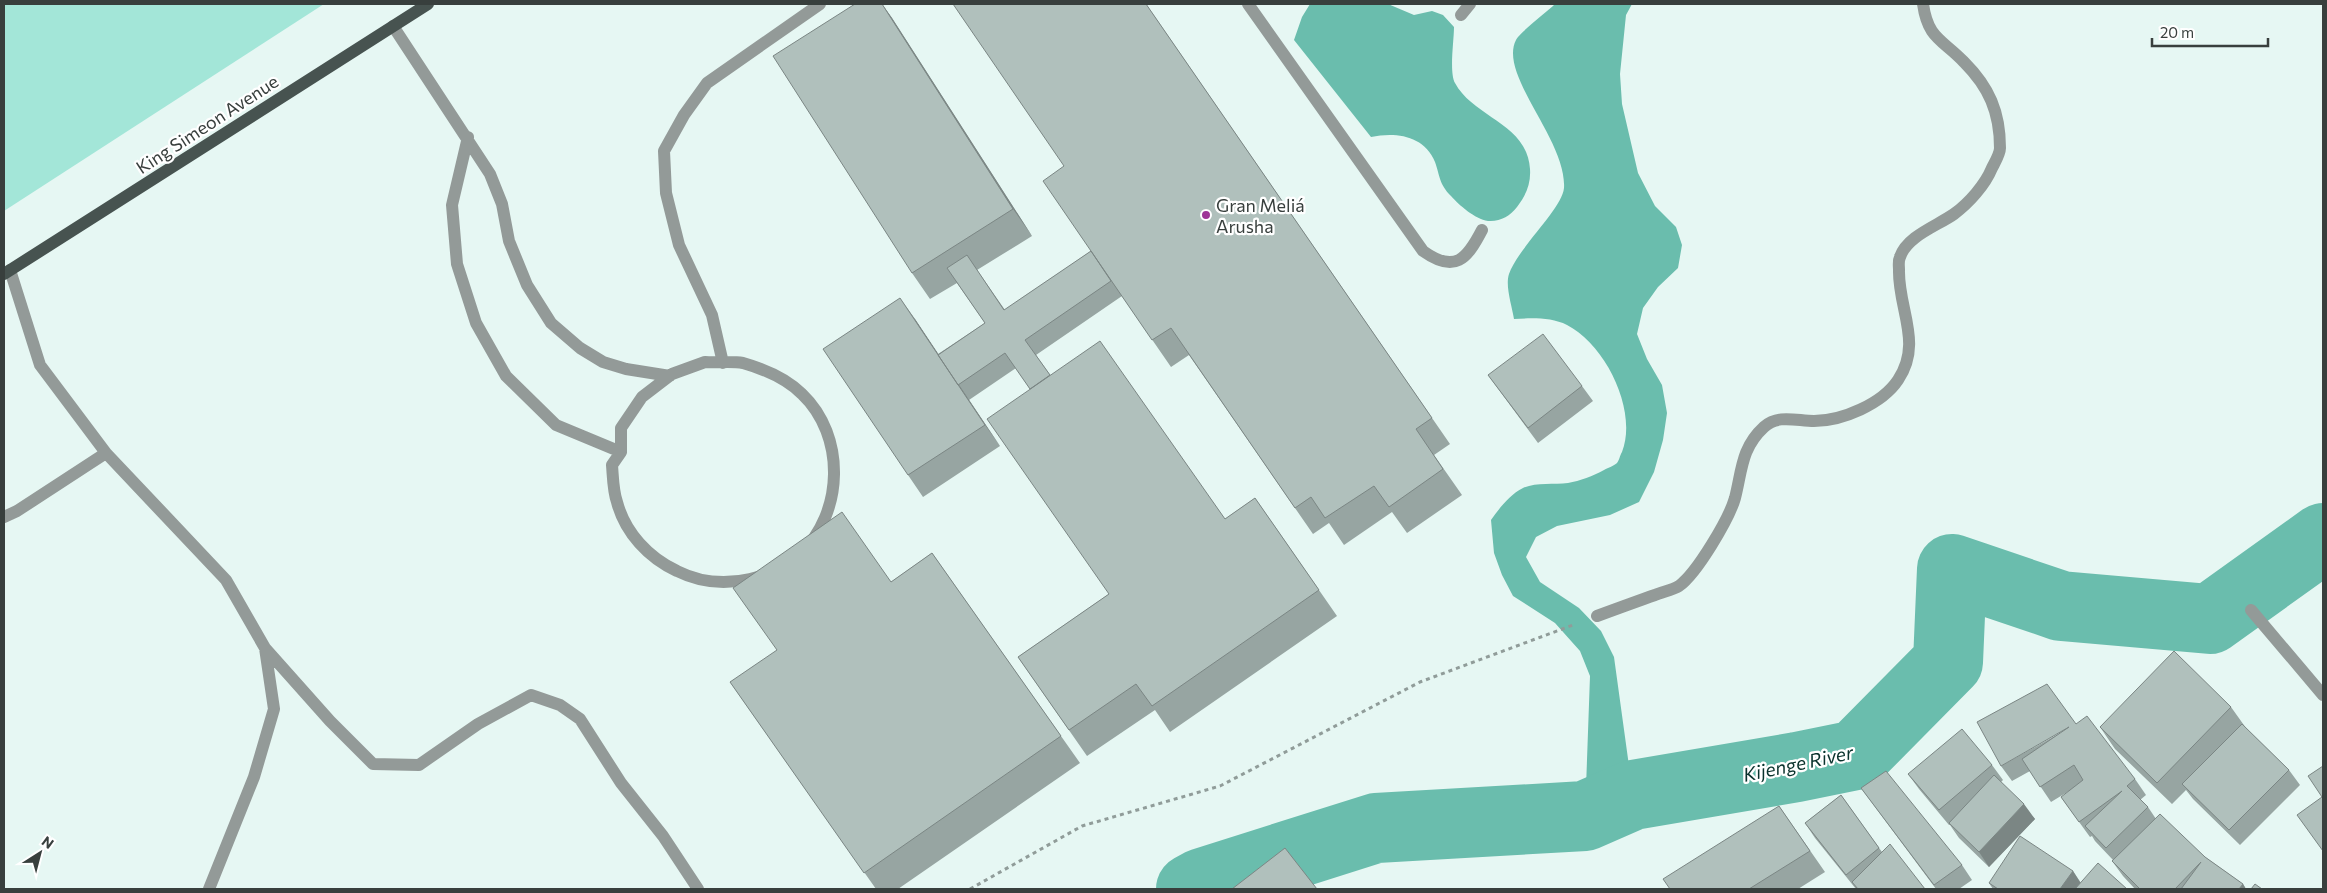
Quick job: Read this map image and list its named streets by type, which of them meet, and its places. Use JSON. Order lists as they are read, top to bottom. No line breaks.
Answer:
{"streets":{"main road":["King Simeon Avenue"]},"water":["Kijenge River"],"places":["Gran Meliá Arusha"],"scale_bar":"20 m","north":"top right"}
